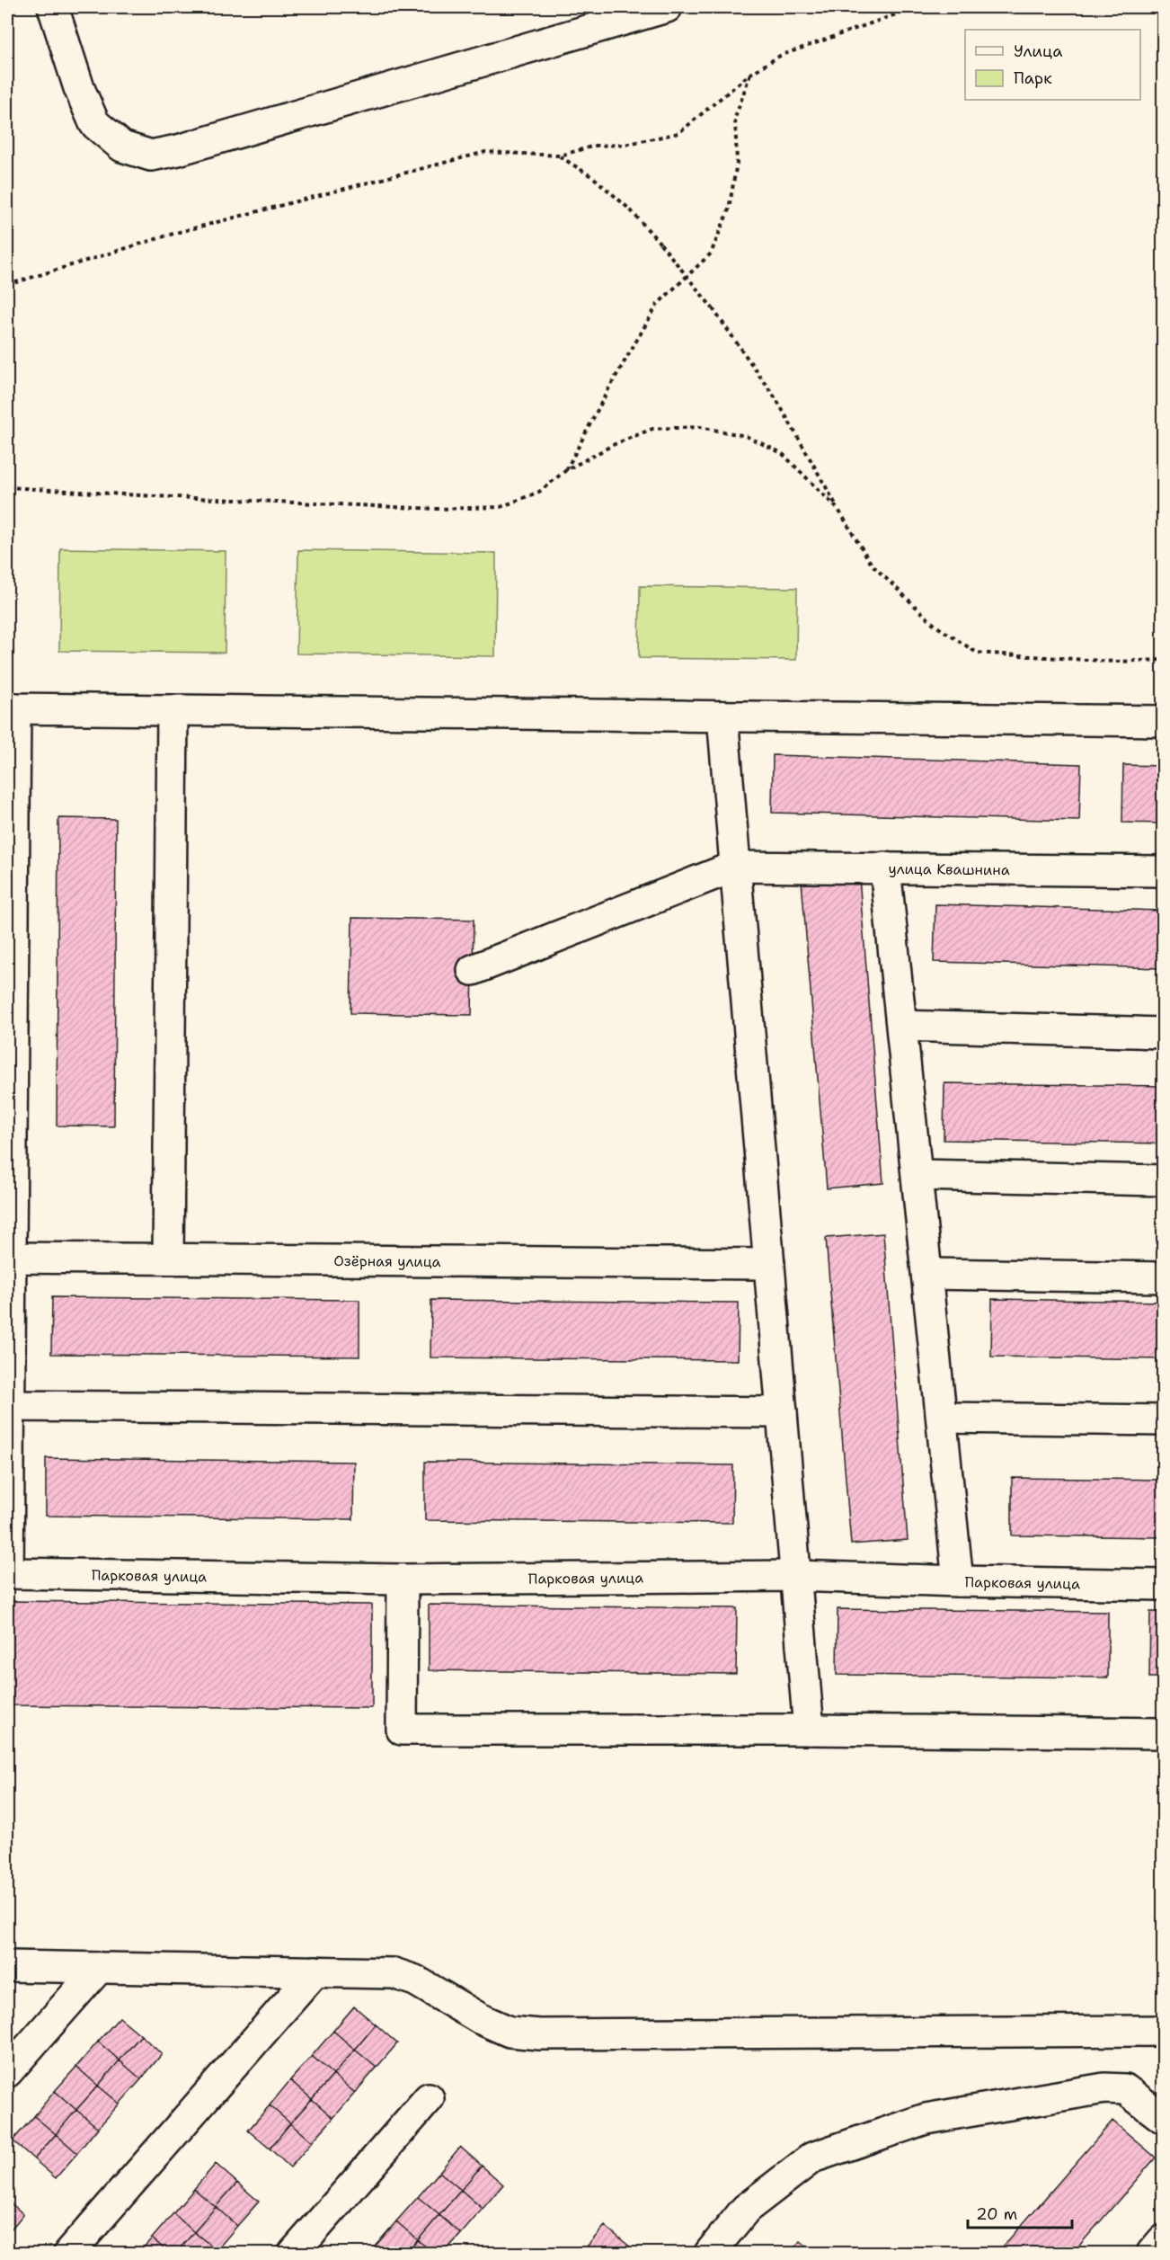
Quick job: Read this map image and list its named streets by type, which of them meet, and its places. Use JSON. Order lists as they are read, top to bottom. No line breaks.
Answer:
{"streets":{"street":["улица Квашнина","Озёрная улица","Парковая улица"]},"legend":["Улица","Парк"],"scale_bar":"20 m"}
